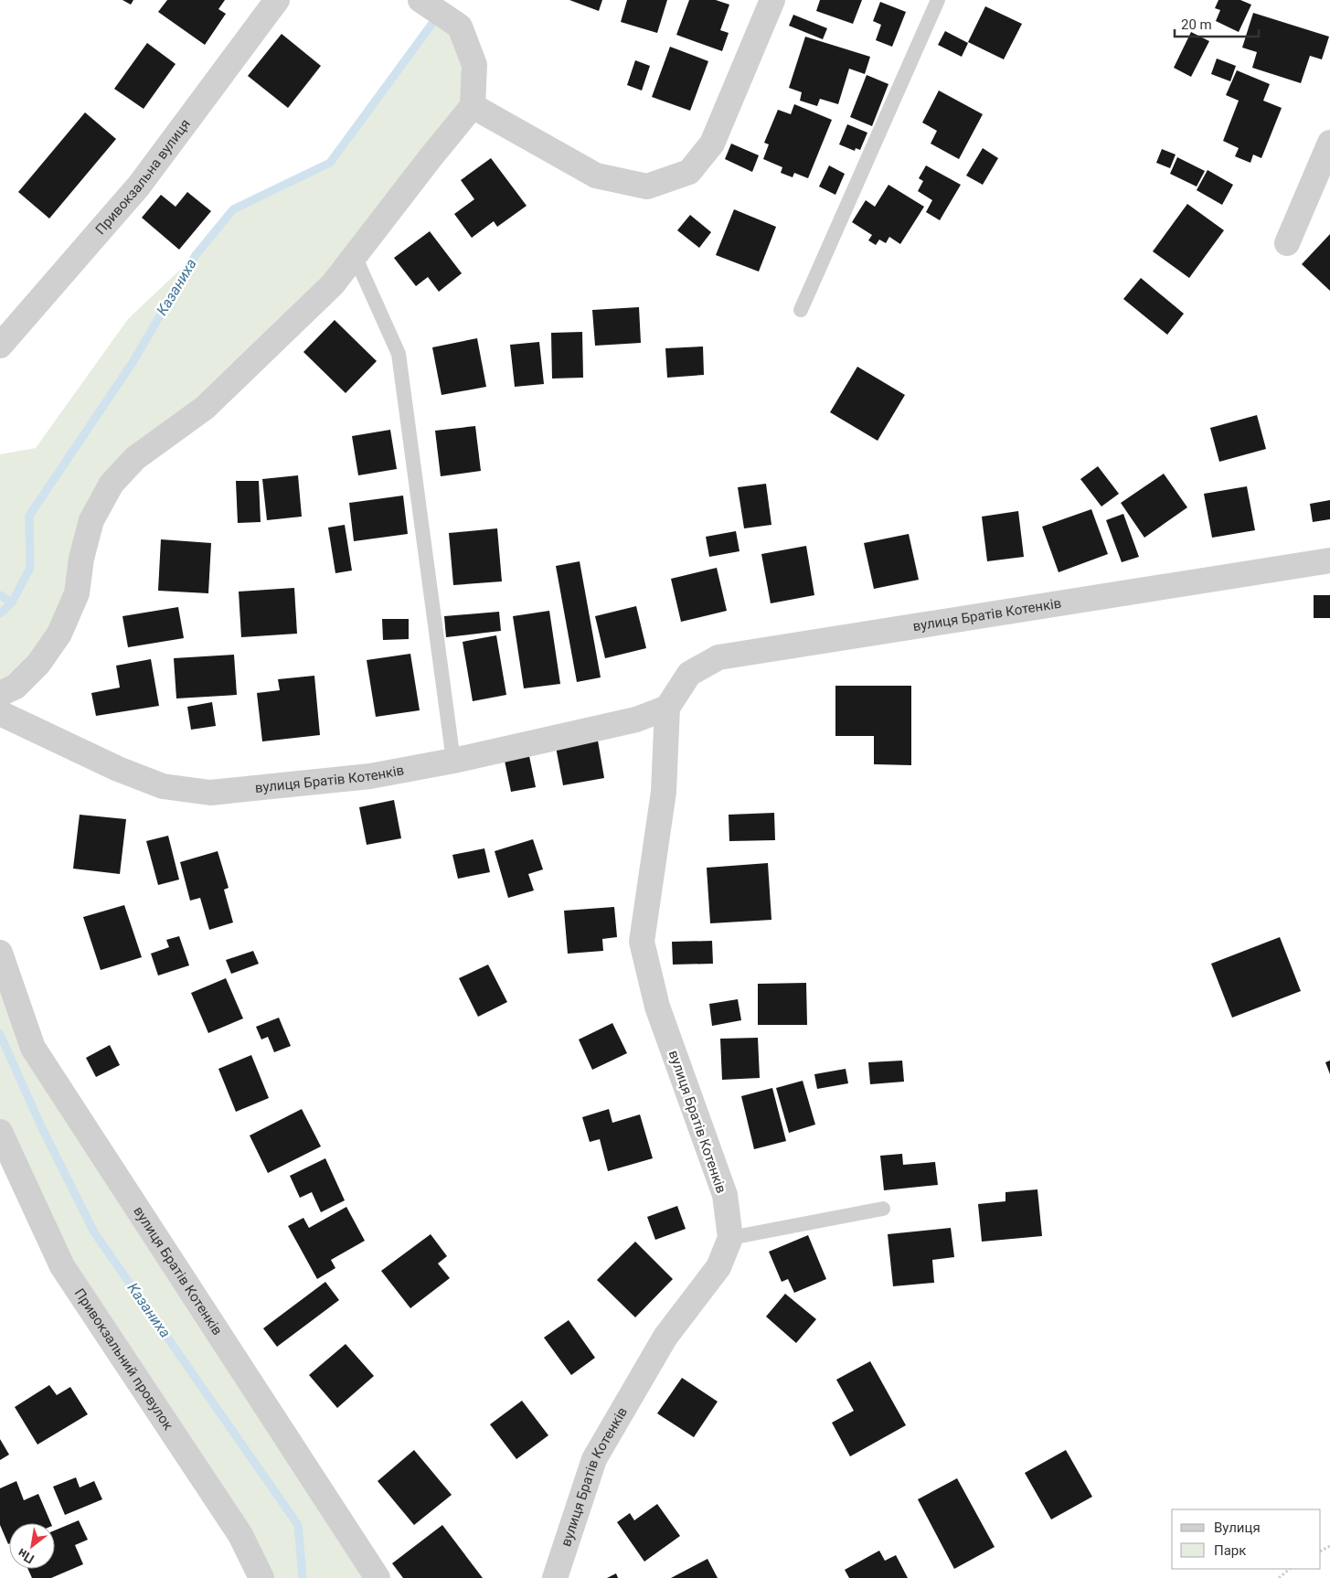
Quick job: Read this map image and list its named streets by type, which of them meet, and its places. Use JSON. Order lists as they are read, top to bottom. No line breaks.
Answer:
{"streets":{"street":["Привокзальна вулиця","вулиця Братів Котенків","Привокзальний провулок"]},"water":["Казаниха"],"legend":["Вулиця","Парк"],"scale_bar":"20 m","north":"bottom left"}
